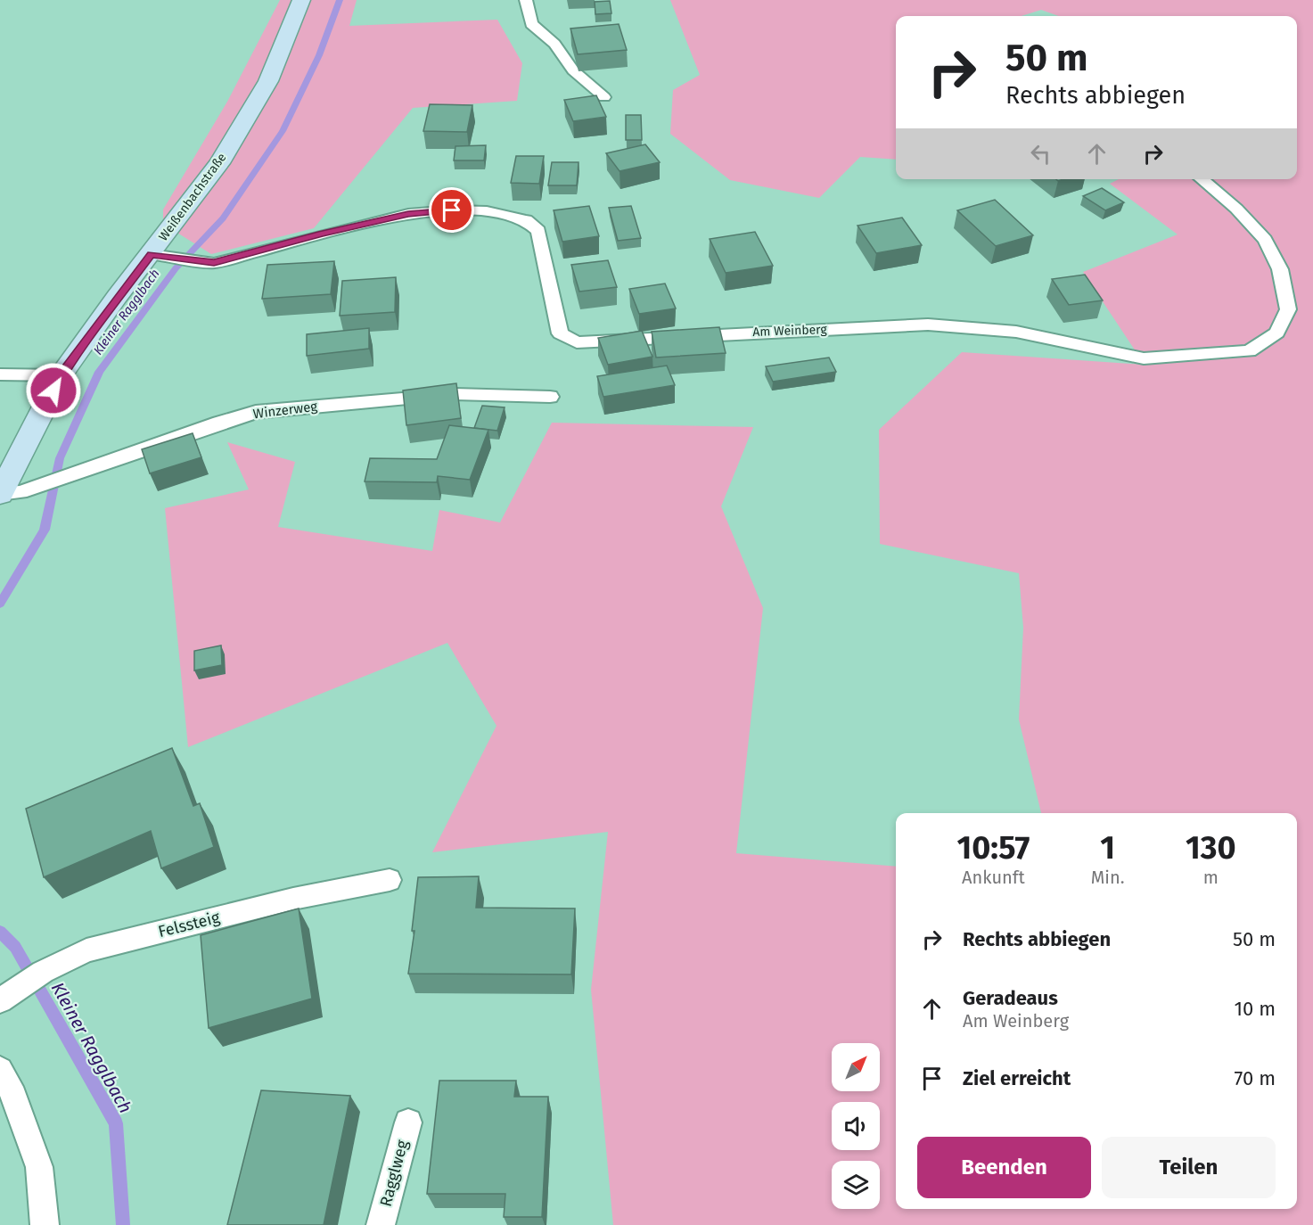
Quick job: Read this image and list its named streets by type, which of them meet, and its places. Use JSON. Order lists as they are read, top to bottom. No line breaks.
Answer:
{"streets":{"main road":["Weißenbachstraße"],"lane":["Am Weinberg","Winzerweg","Felssteig","Ragglweg"]},"crossings":[["Weißenbachstraße","Am Weinberg"],["Weißenbachstraße","Winzerweg"]],"water":["Kleiner Ragglbach"],"north":"top right","page":{"turn":["50 m","Rechts abbiegen"],"eta":["10:57","Ankunft","1","Min.","130","m"],"list":[{"name":"Rechts abbiegen","value":"50 m"},{"name":"Geradeaus","note":"Am Weinberg","value":"10 m"},{"name":"Ziel erreicht","value":"70 m"}],"buttons":["Beenden","Teilen"]}}
